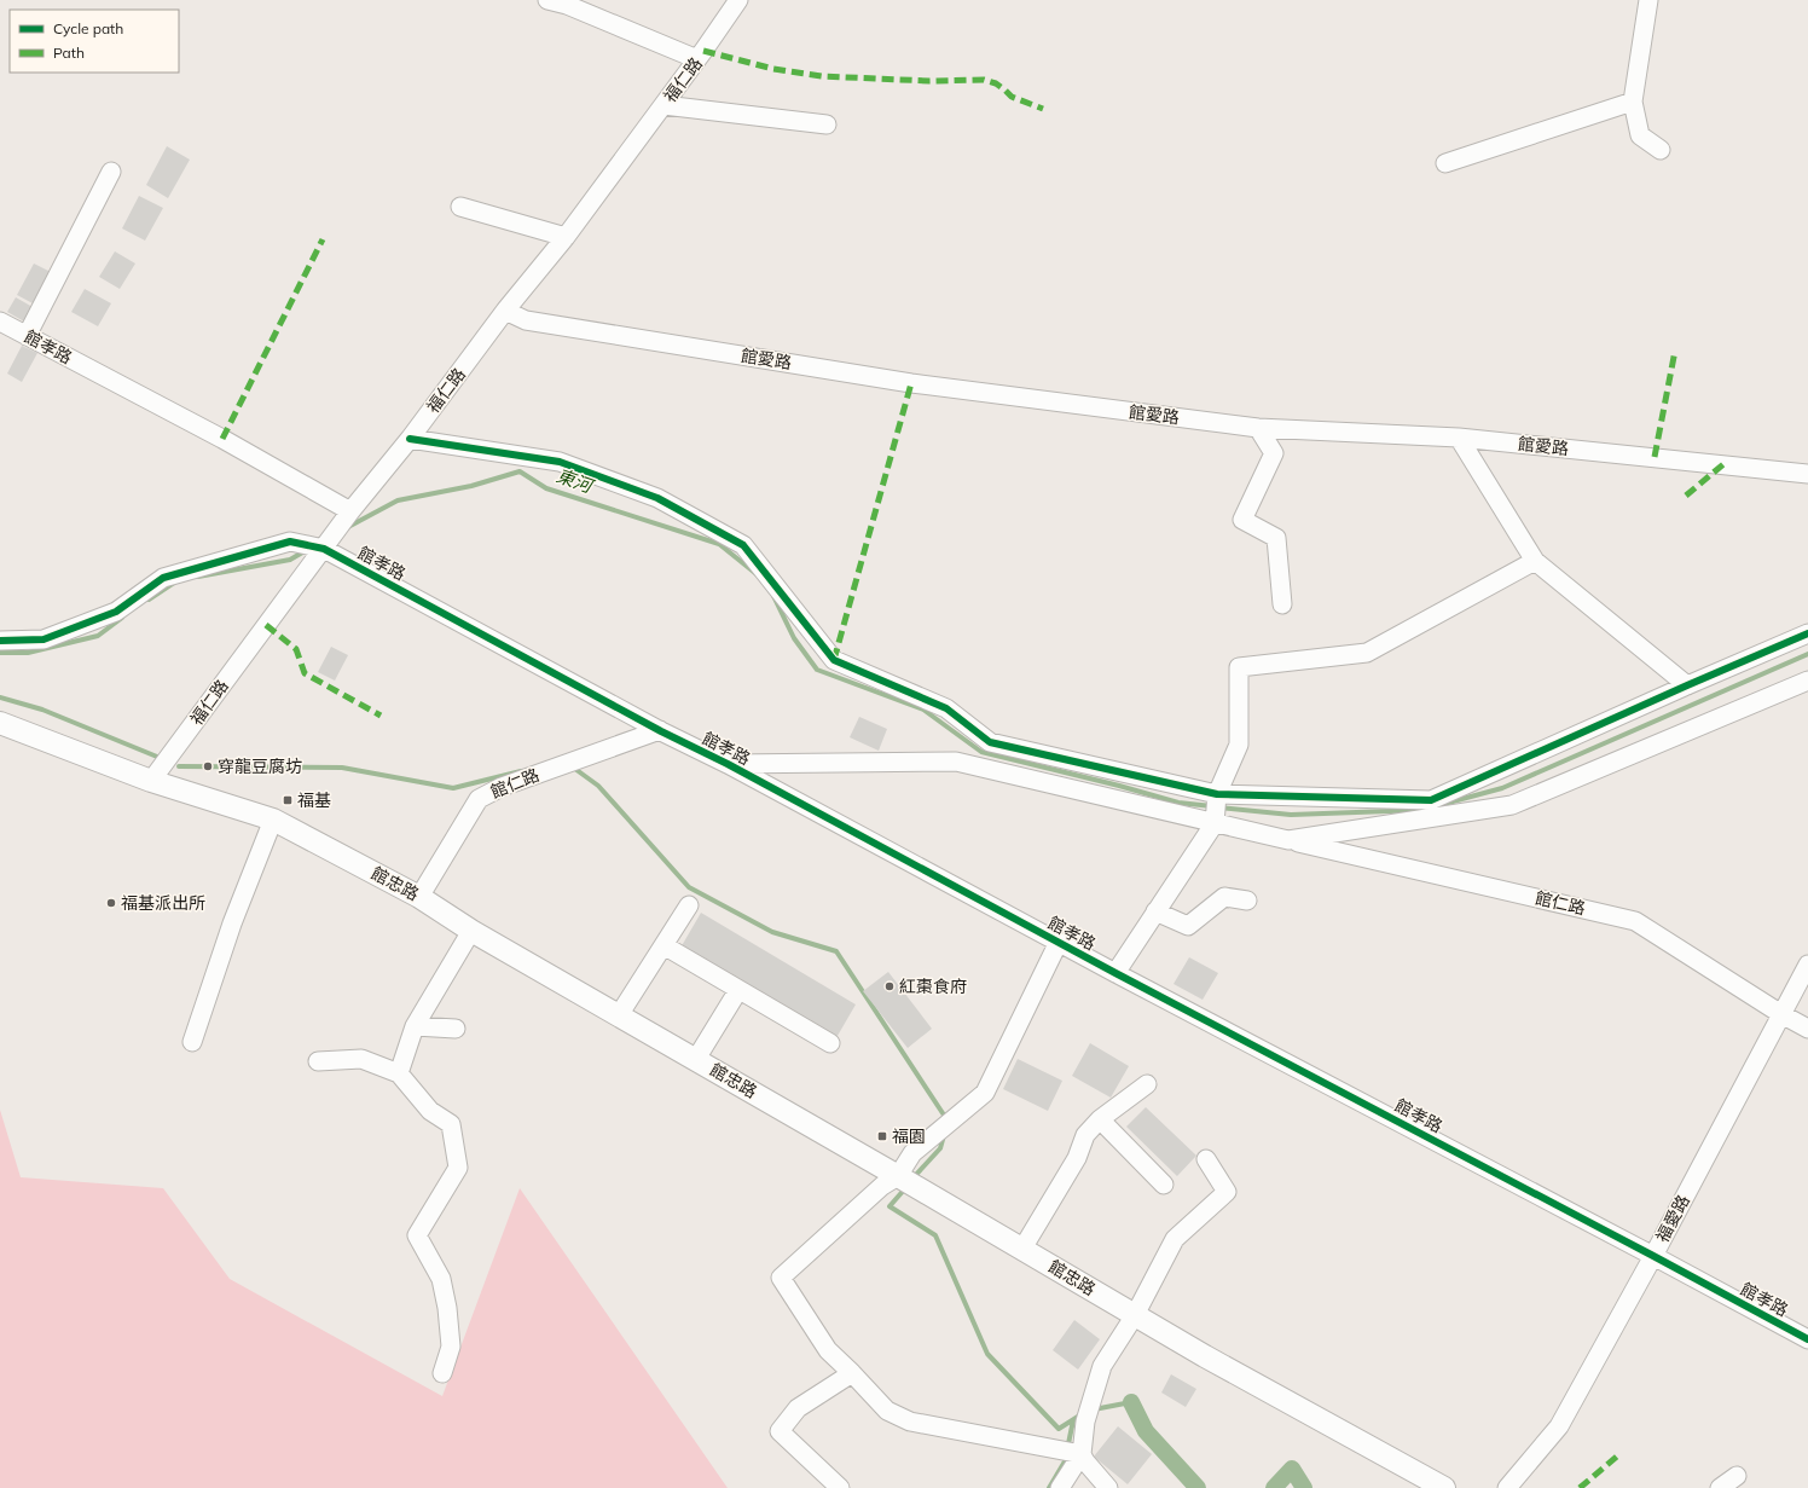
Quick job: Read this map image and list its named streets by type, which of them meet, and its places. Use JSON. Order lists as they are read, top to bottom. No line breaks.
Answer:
{"streets":{"main road":["館忠路"],"street":["福仁路","館孝路","館愛路","館仁路","福愛路"]},"crossings":[["福仁路","館孝路"],["福仁路","館愛路"],["福仁路","館忠路"],["館孝路","館仁路"],["館孝路","福愛路"],["館仁路","館忠路"],["館仁路","福愛路"]],"water":["東河"],"places":{"other":["穿龍豆腐坊","福基派出所","紅棗食府"],"transit":["福基","福園"]},"legend":["Cycle path","Path"]}
